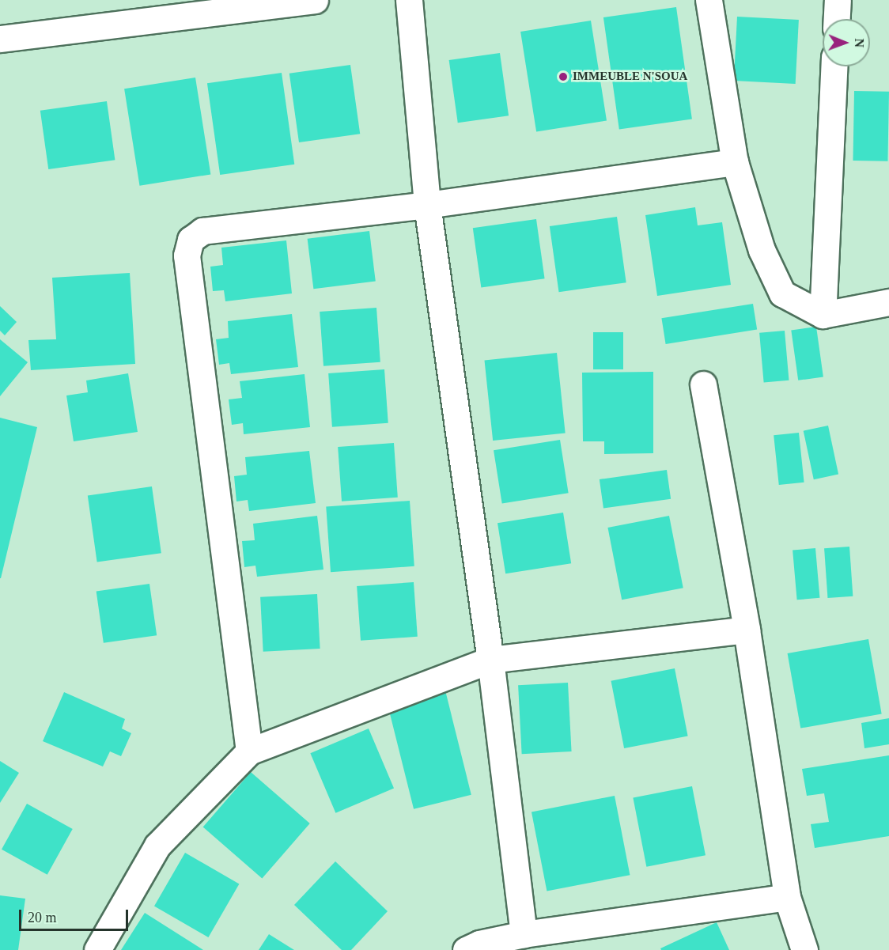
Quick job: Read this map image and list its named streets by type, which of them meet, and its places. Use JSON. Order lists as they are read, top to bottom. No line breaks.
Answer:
{"places":["IMMEUBLE N'SOUA"],"scale_bar":"20 m","north":"right"}
